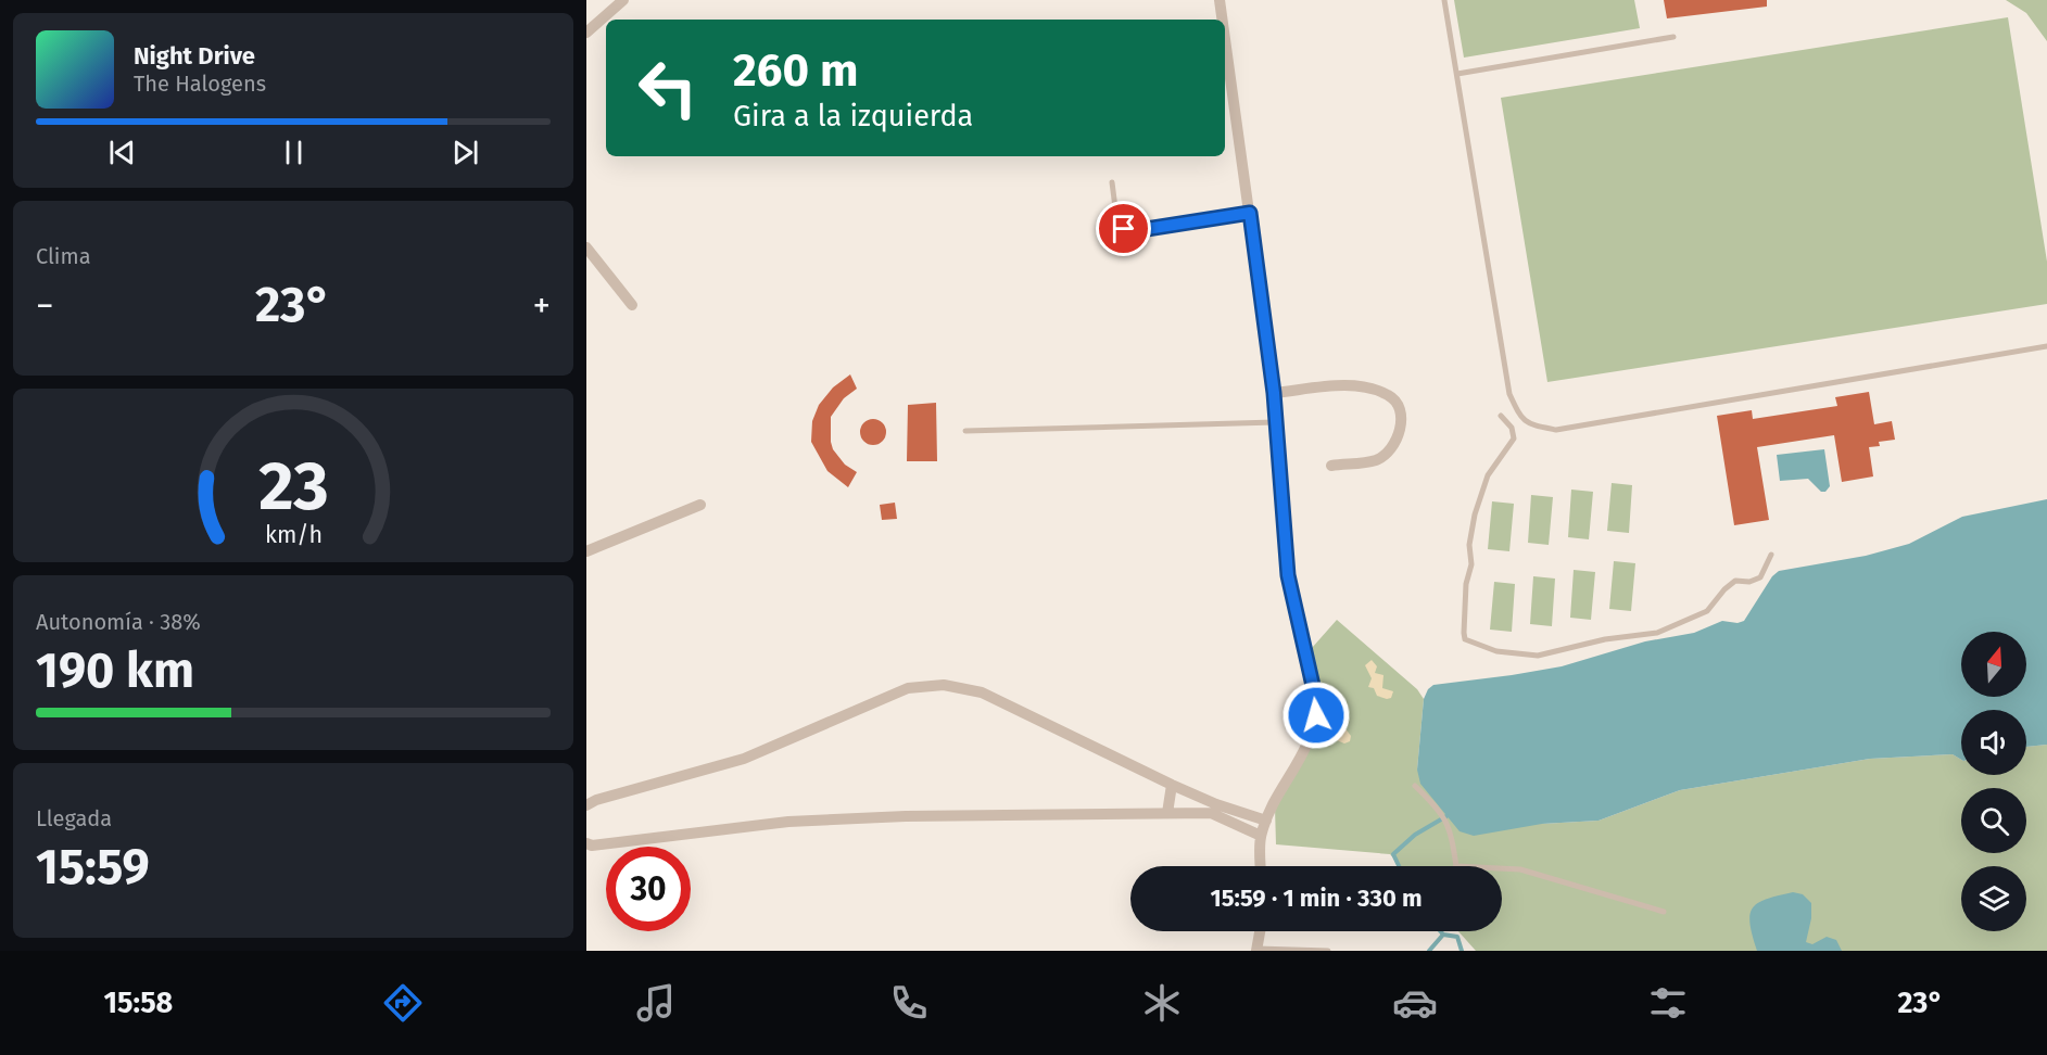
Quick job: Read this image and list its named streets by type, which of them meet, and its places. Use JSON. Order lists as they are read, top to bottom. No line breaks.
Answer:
{"north":"top","page":{"turn":["260 m","Gira a la izquierda"],"song":["Night Drive","The Halogens"],"tile":["Clima",["Autonomía · 38%","190 km"],["Llegada","15:59"]],"heat":["−","23°","+"],"limit":"30","trip":"15:59 · 1 min · 330 m","tabs":["15:58","23°"],"gauge":["23","km/h"]}}
